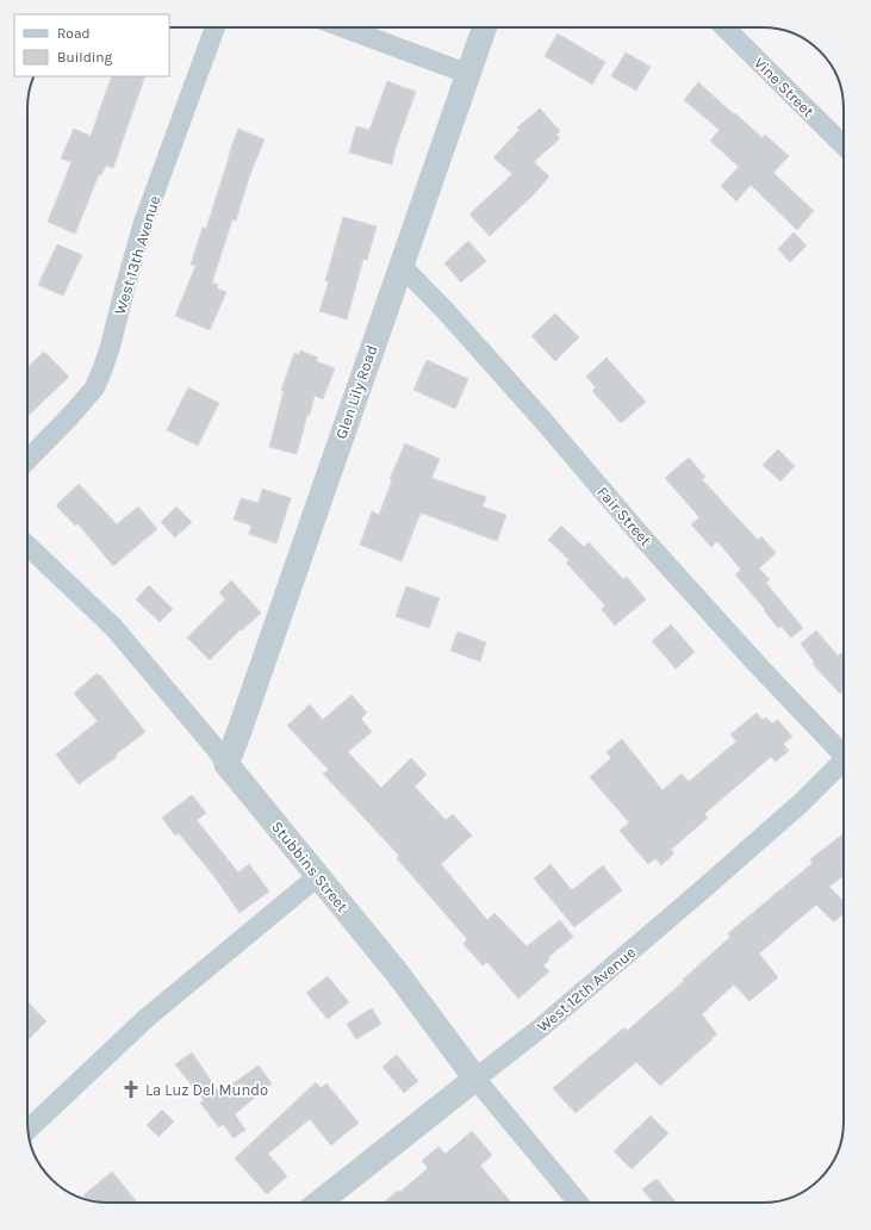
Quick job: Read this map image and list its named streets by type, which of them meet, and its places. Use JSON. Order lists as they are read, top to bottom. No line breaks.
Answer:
{"streets":{"street":["Vine Street","West 13th Avenue","Glen Lily Road","Fair Street","Stubbins Street","West 12th Avenue"]},"crossings":[["Glen Lily Road","Fair Street"],["Glen Lily Road","Stubbins Street"],["Stubbins Street","West 12th Avenue"]],"places":{"church":["La Luz Del Mundo"]},"legend":["Road","Building"]}
